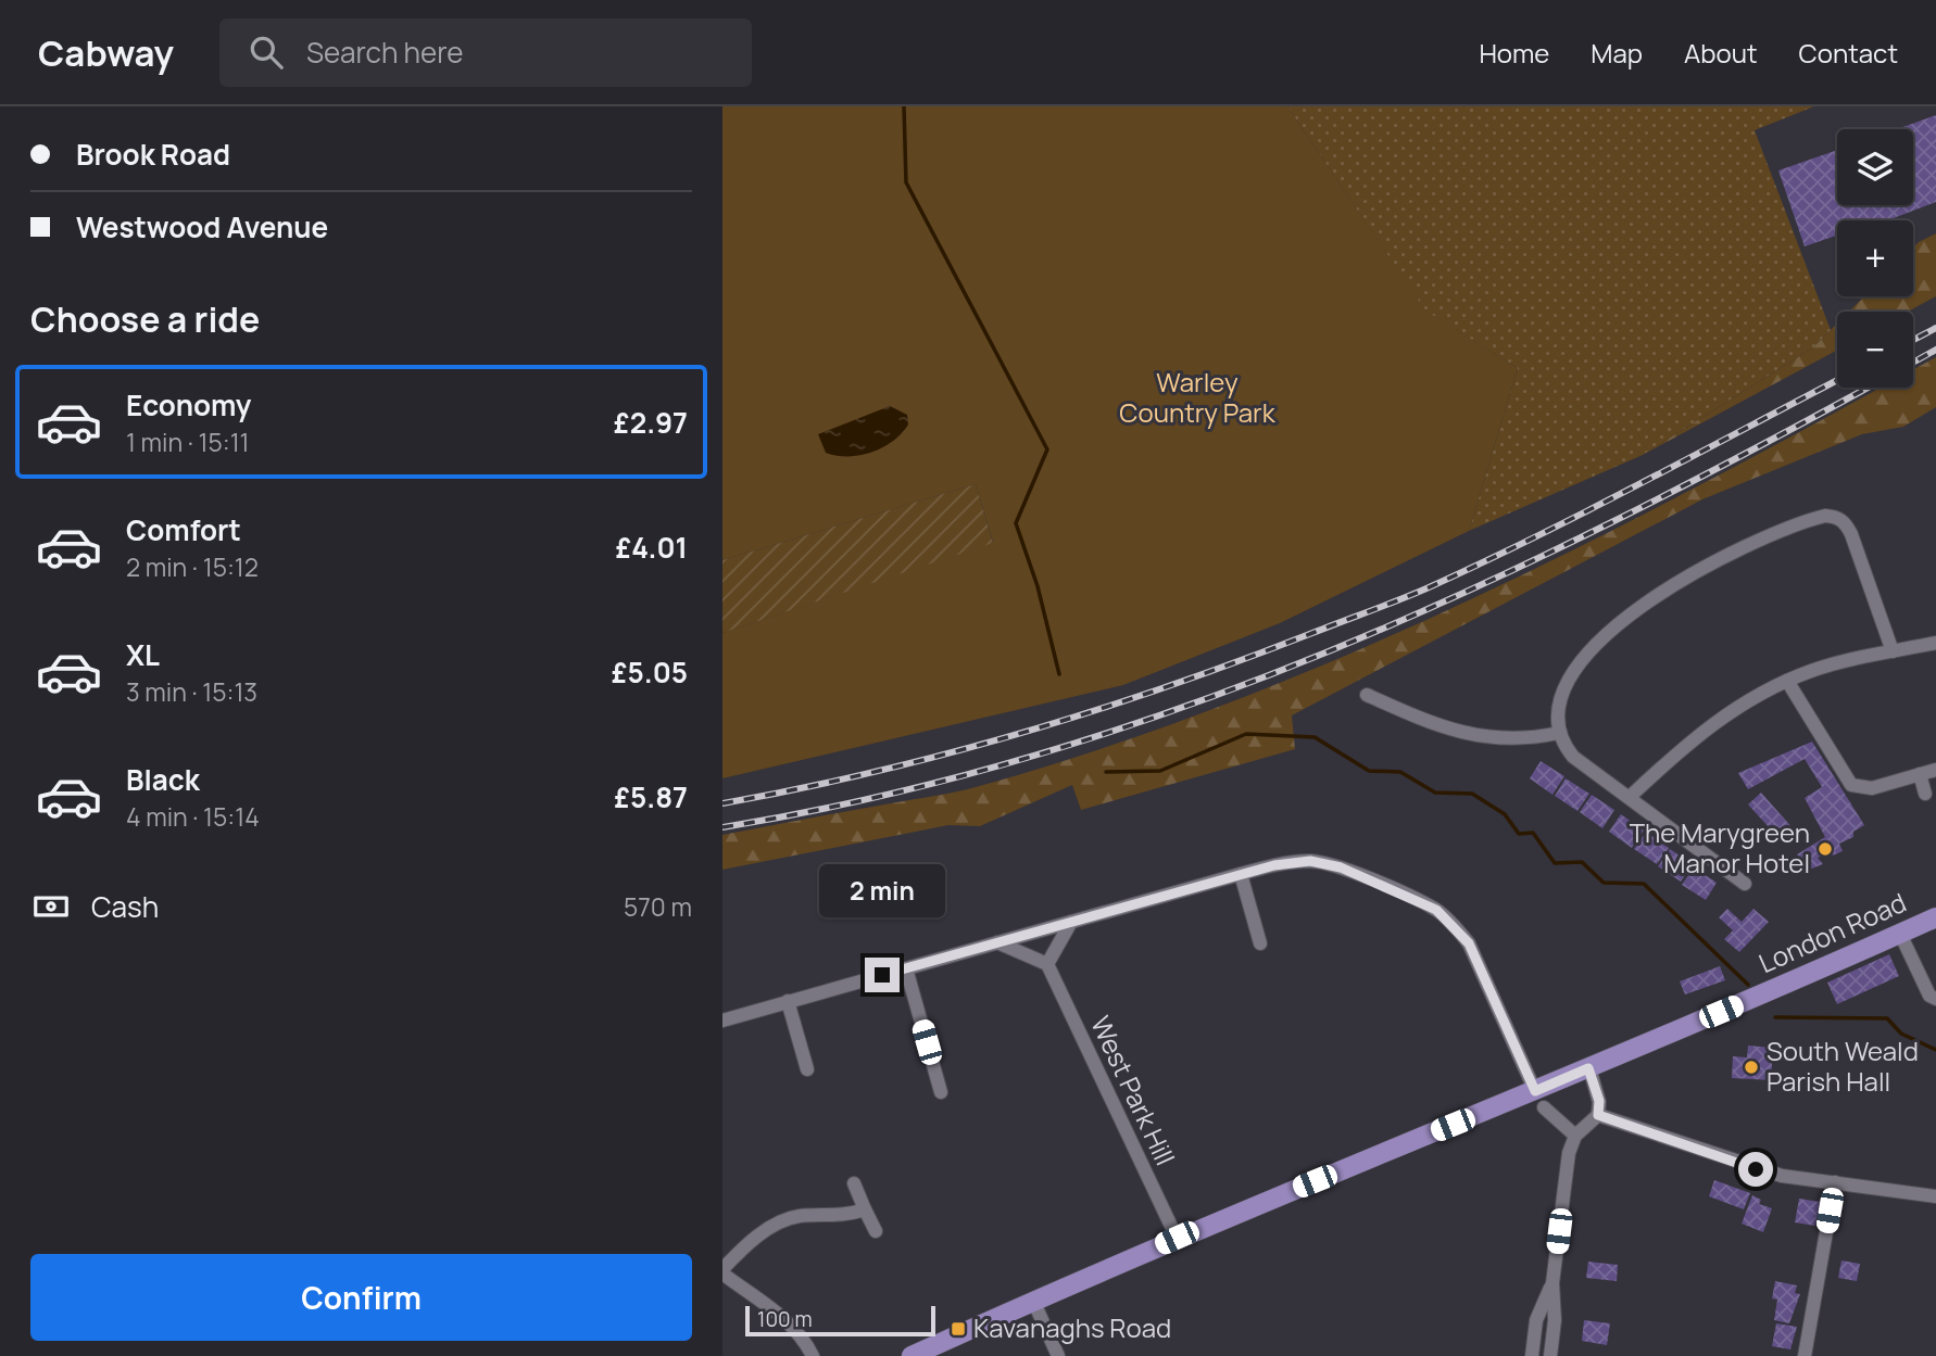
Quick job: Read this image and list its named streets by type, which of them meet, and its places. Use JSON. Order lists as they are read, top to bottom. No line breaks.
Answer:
{"streets":{"main road":["London Road"],"street":["West Park Hill"]},"crossings":[["London Road","West Park Hill"]],"parks":["Warley Country Park"],"places":{"other":["The Marygreen Manor Hotel","South Weald Parish Hall"],"transit":["Kavanaghs Road"]},"scale_bar":"100 m","page":{"header":"Cabway","search":"Search here","nav":["Home","Map","About","Contact"],"banner":["Brook Road","Westwood Avenue"],"map_buttons":["+","−"],"heading":"Choose a ride","list":[{"name":"Economy","note":"1 min · 15:11","value":"£2.97"},{"name":"Comfort","note":"2 min · 15:12","value":"£4.01"},{"name":"XL","note":"3 min · 15:13","value":"£5.05"},{"name":"Black","note":"4 min · 15:14","value":"£5.87"}],"pay":["Cash","570 m"],"bubble":"2 min","buttons":"Confirm","scale":"100 m"}}
